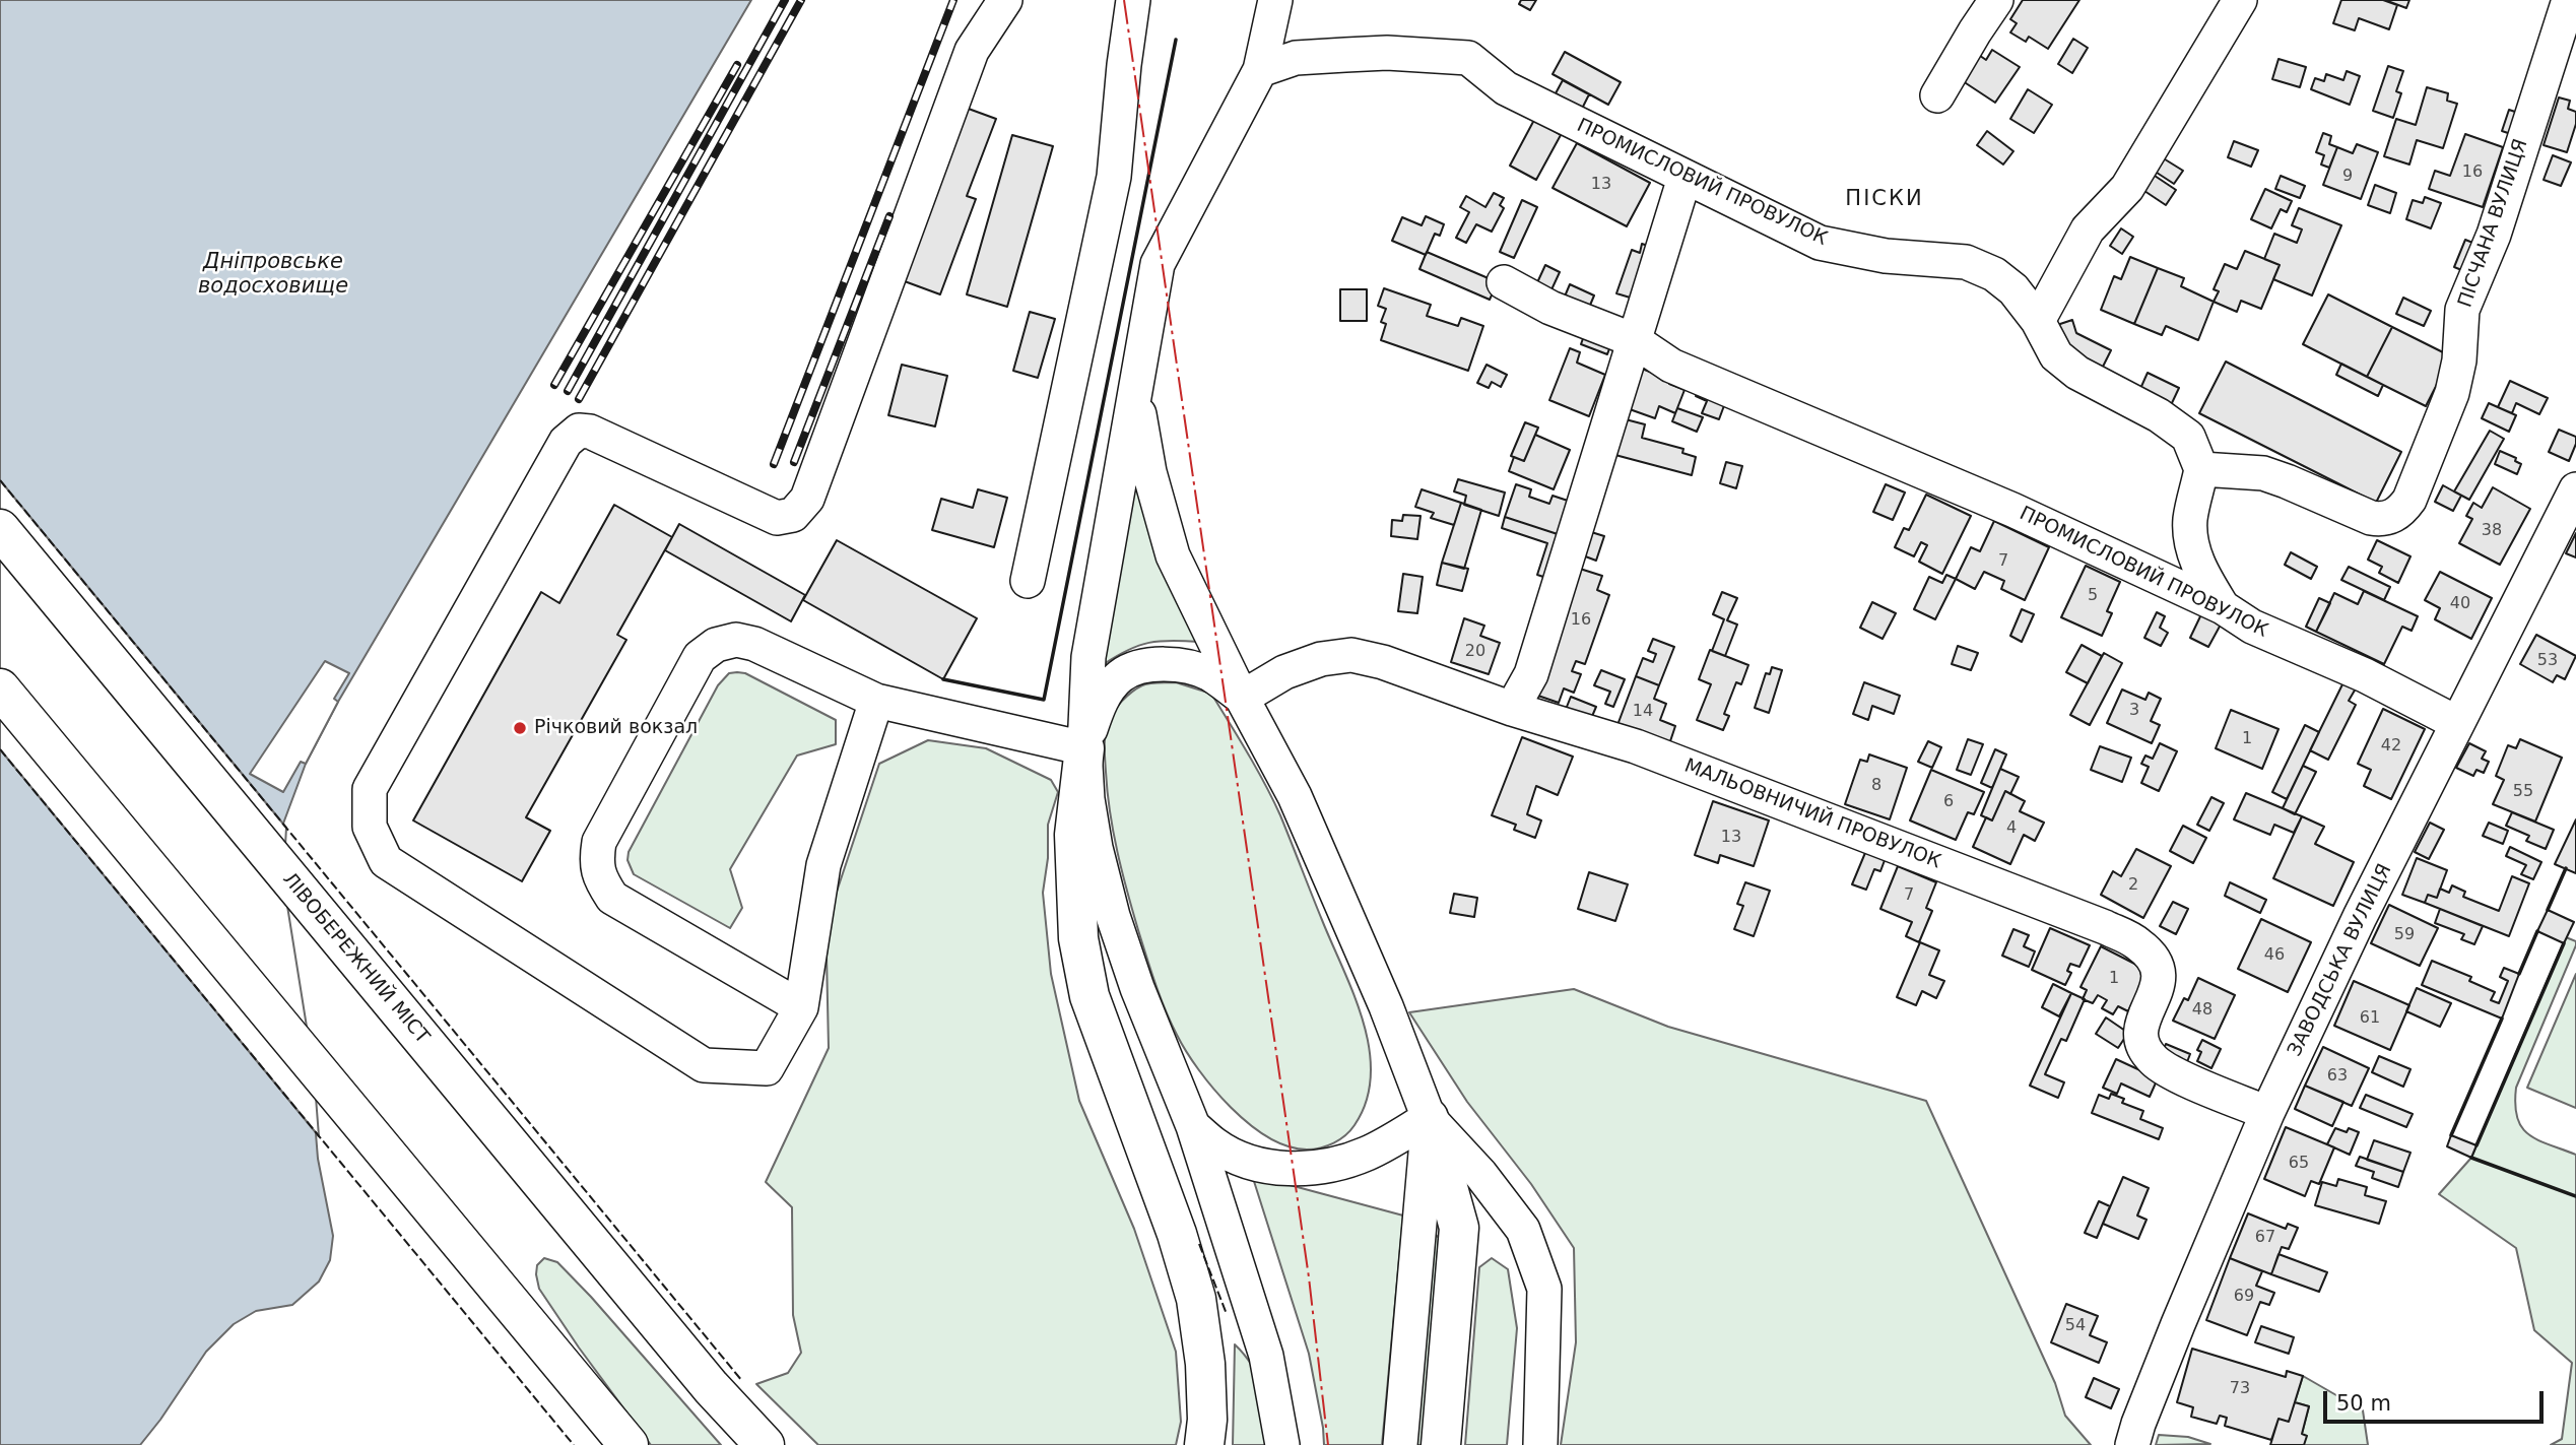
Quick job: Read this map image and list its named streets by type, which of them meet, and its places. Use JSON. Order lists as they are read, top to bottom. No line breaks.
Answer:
{"streets":{"main road":["ЛІВОБЕРЕЖНИЙ МІСТ"],"street":["ПРОМИСЛОВИЙ ПРОВУЛОК","ПІСЧАНА ВУЛИЦЯ","МАЛЬОВНИЧИЙ ПРОВУЛОК","ЗАВОДСЬКА ВУЛИЦЯ"]},"crossings":[["ПРОМИСЛОВИЙ ПРОВУЛОК","ПІСЧАНА ВУЛИЦЯ"],["ПРОМИСЛОВИЙ ПРОВУЛОК","ЗАВОДСЬКА ВУЛИЦЯ"],["МАЛЬОВНИЧИЙ ПРОВУЛОК","ЗАВОДСЬКА ВУЛИЦЯ"]],"districts":["ПІСКИ"],"water":["Дніпровське водосховище"],"places":["Річковий вокзал"],"house_numbers":["16","9","13","38","7","5","40","16","20","53","3","14","1","42","8","55","6","4","13","2","7","59","46","1","48","61","63","65","67","69","54","73"],"scale_bar":"50 m"}
